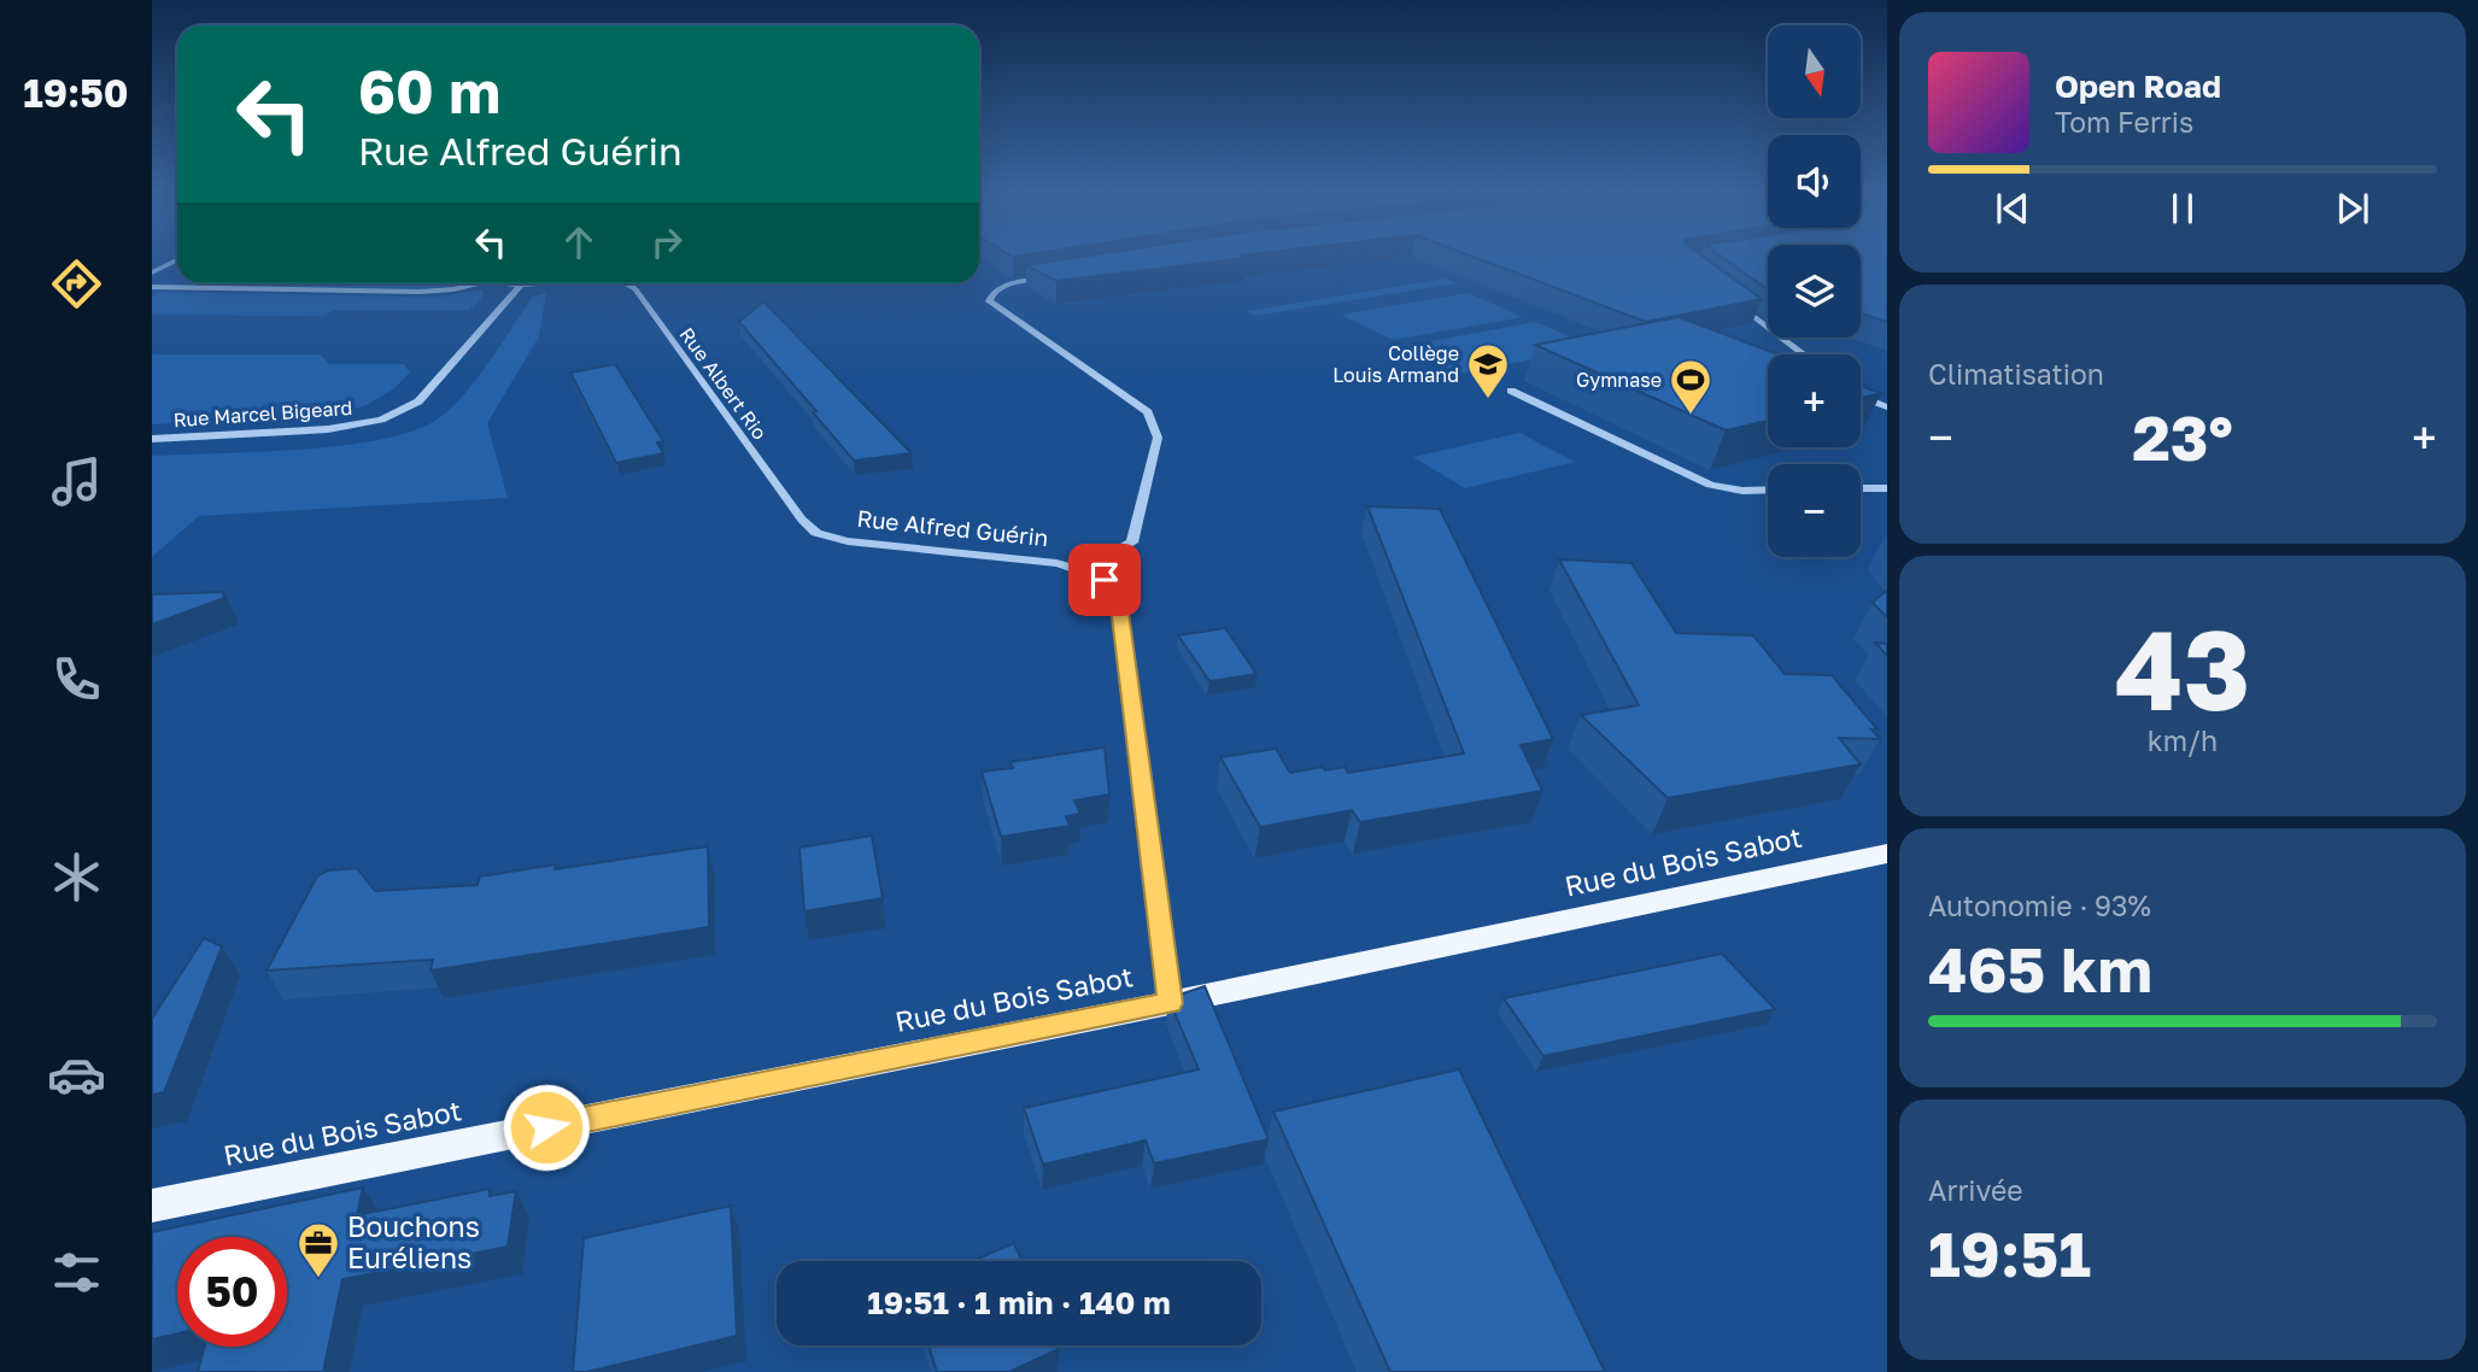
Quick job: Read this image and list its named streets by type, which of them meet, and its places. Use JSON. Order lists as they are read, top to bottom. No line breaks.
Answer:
{"streets":{"main road":["Rue du Bois Sabot"],"street":["Rue Albert Rio","Rue Marcel Bigeard","Rue Alfred Guérin"]},"crossings":[["Rue Albert Rio","Rue Alfred Guérin"],["Rue Alfred Guérin","Rue du Bois Sabot"]],"places":{"school or university":["Collège Louis Armand"],"sports":["Gymnase"],"office":["Bouchons Euréliens"]},"north":"bottom","page":{"tabs":"19:50","map_buttons":["+","−"],"turn":["60 m","Rue Alfred Guérin"],"song":["Open Road","Tom Ferris"],"tile":["Climatisation",["43","km/h"],["Autonomie · 93%","465 km"],["Arrivée","19:51"]],"heat":["−","23°","+"],"limit":"50","trip":"19:51 · 1 min · 140 m"}}
